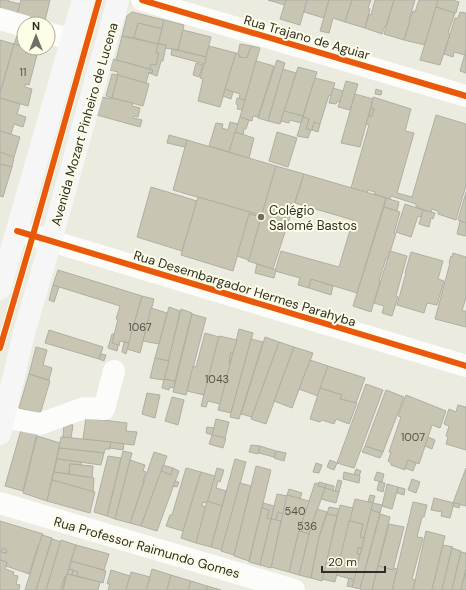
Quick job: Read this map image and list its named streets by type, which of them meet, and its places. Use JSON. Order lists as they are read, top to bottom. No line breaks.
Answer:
{"streets":{"main road":["Avenida Mozart Pinheiro de Lucena"],"street":["Rua Trajano de Aguiar","Rua Desembargador Hermes Parahyba","Rua Professor Raimundo Gomes"]},"crossings":[["Avenida Mozart Pinheiro de Lucena","Rua Desembargador Hermes Parahyba"]],"places":["Colégio Salomé Bastos"],"house_numbers":["11","1067","1043","1007","540","536"],"scale_bar":"20 m","north":"top"}
